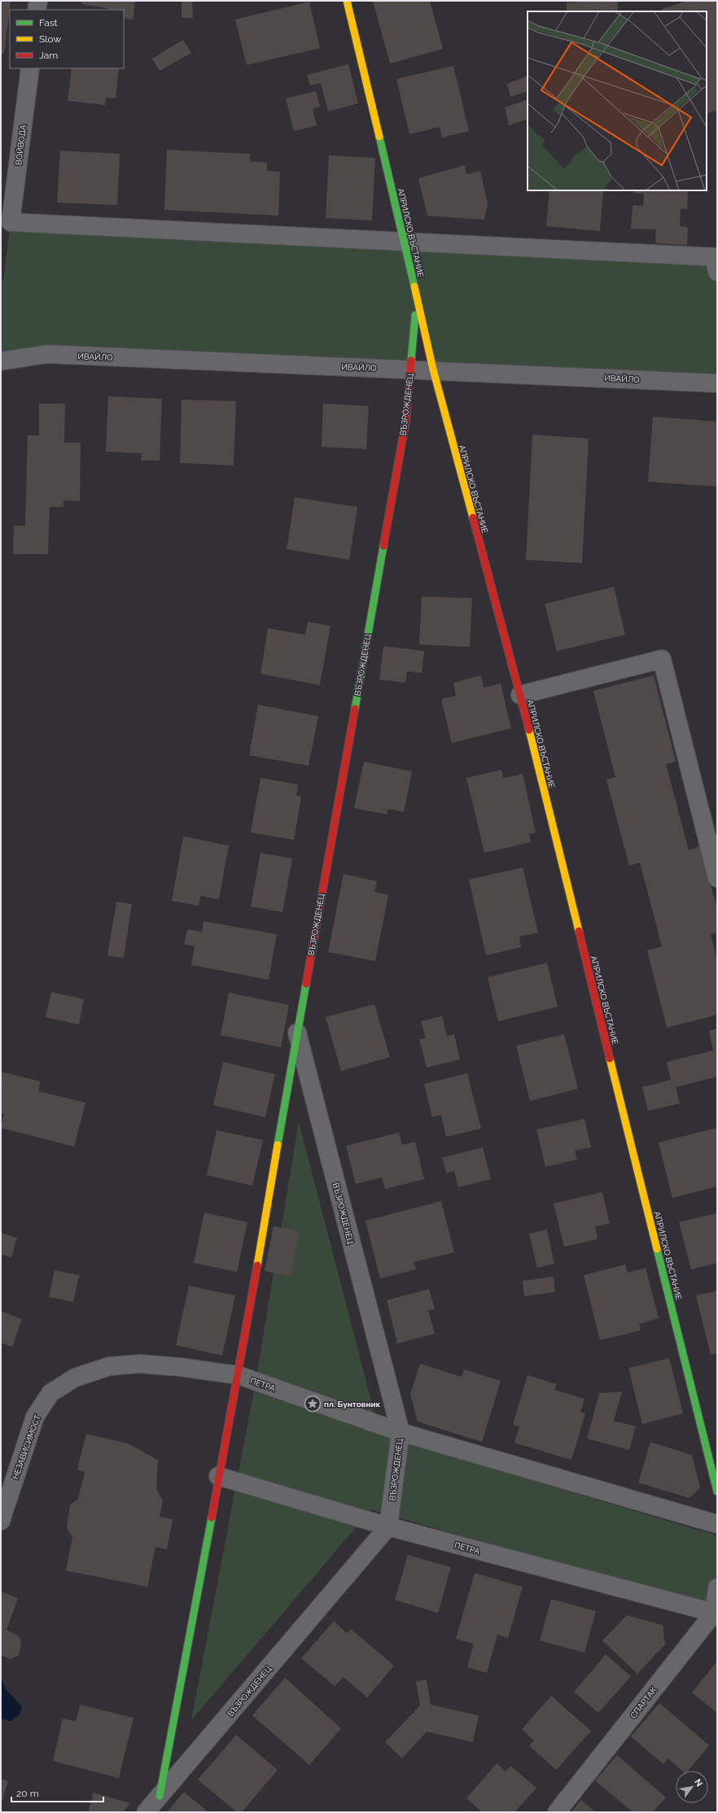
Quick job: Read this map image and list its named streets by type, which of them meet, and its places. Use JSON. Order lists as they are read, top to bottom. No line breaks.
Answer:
{"streets":{"street":["ВОЙВОДА","АПРИЛСКО ВЪСТАНИЕ","ИВАЙЛО","ВЪЗРОЖДЕНЕЦ","ПЕТРА","НЕЗАВИСИМОСТ","СПАРТАК"]},"crossings":[["ВОЙВОДА","АПРИЛСКО ВЪСТАНИЕ"],["АПРИЛСКО ВЪСТАНИЕ","ИВАЙЛО"],["АПРИЛСКО ВЪСТАНИЕ","ВЪЗРОЖДЕНЕЦ"],["ИВАЙЛО","ВЪЗРОЖДЕНЕЦ"],["ВЪЗРОЖДЕНЕЦ","ПЕТРА"],["ВЪЗРОЖДЕНЕЦ","НЕЗАВИСИМОСТ"],["ПЕТРА","НЕЗАВИСИМОСТ"],["ПЕТРА","СПАРТАК"]],"places":{"place":["пл. Бунтовник"]},"legend":["Fast","Slow","Jam"],"scale_bar":"20 m","north":"top right"}
